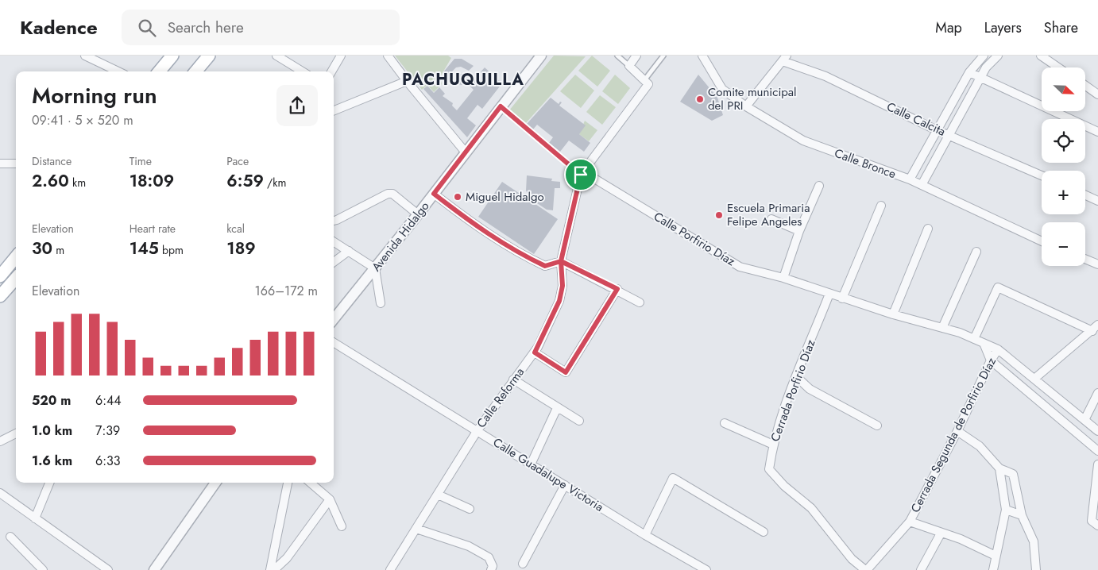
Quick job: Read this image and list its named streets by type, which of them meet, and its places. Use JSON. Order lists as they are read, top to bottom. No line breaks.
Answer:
{"streets":{"street":["Calle Calcita","Calle Bronce","Avenida Hidalgo","Calle Porfirio Díaz","Cerrada Porfirio Díaz","Calle Reforma","Cerrada Segunda de Porfirio Díaz","Calle Guadalupe Victoria"]},"crossings":[["Avenida Hidalgo","Calle Porfirio Díaz"],["Calle Porfirio Díaz","Cerrada Porfirio Díaz"],["Calle Porfirio Díaz","Calle Reforma"],["Calle Porfirio Díaz","Cerrada Segunda de Porfirio Díaz"],["Cerrada Porfirio Díaz","Cerrada Segunda de Porfirio Díaz"],["Calle Reforma","Calle Guadalupe Victoria"]],"districts":["PACHUQUILLA"],"places":["Comite municipal del PRI","Miguel Hidalgo","Escuela Primaria Felipe Angeles"],"north":"bottom right","page":{"header":"Kadence","search":"Search here","nav":["Map","Layers","Share"],"map_buttons":["+","−"],"heading":["Morning run","09:41 · 5 × 520 m"],"stats":[["Distance","2.60 km"],["Time","18:09"],["Pace","6:59 /km"],["Elevation","30 m"],["Heart rate","145 bpm"],["kcal","189"]],"chart":["Elevation","166–172 m"],"list":[{"name":"520 m","note":"6:44"},{"name":"1.0 km","note":"7:39"},{"name":"1.6 km","note":"6:33"}]}}
